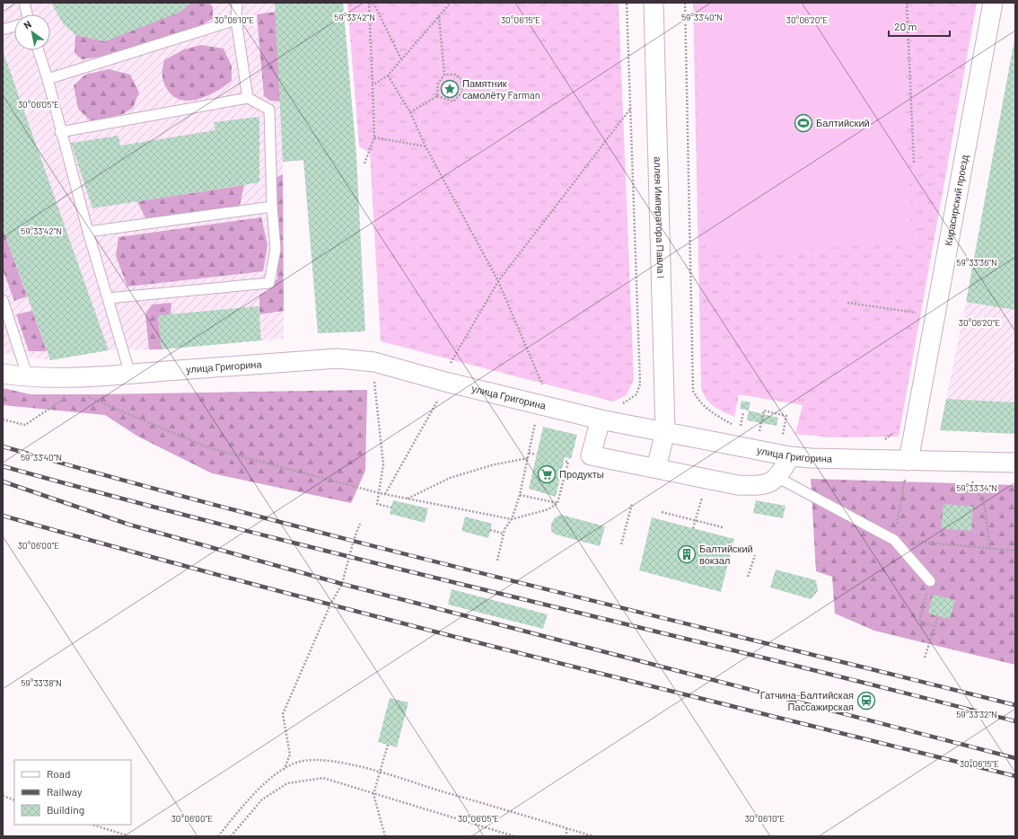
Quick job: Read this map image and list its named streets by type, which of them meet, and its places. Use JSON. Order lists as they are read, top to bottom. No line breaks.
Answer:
{"streets":{"street":["Кирасирский проезд","аллея Императора Павла I","улица Григорина"]},"crossings":[["Кирасирский проезд","улица Григорина"],["аллея Императора Павла I","улица Григорина"]],"places":{"place":["Памятник самолёту Farman"],"sports":["Балтийский"],"supermarket":["Продукты"],"building":["Балтийский вокзал"],"station":["Гатчина-Балтийская Пассажирская"]},"legend":["Road","Railway","Building"],"scale_bar":"20 m","north":"top left","coordinates":["59°33'42\"N","59°33'40\"N","30°06'10\"E","30°06'15\"E","30°06'20\"E","30°06'05\"E","59°33'36\"N","59°33'34\"N","30°06'00\"E","59°33'38\"N","59°33'32\"N"]}
